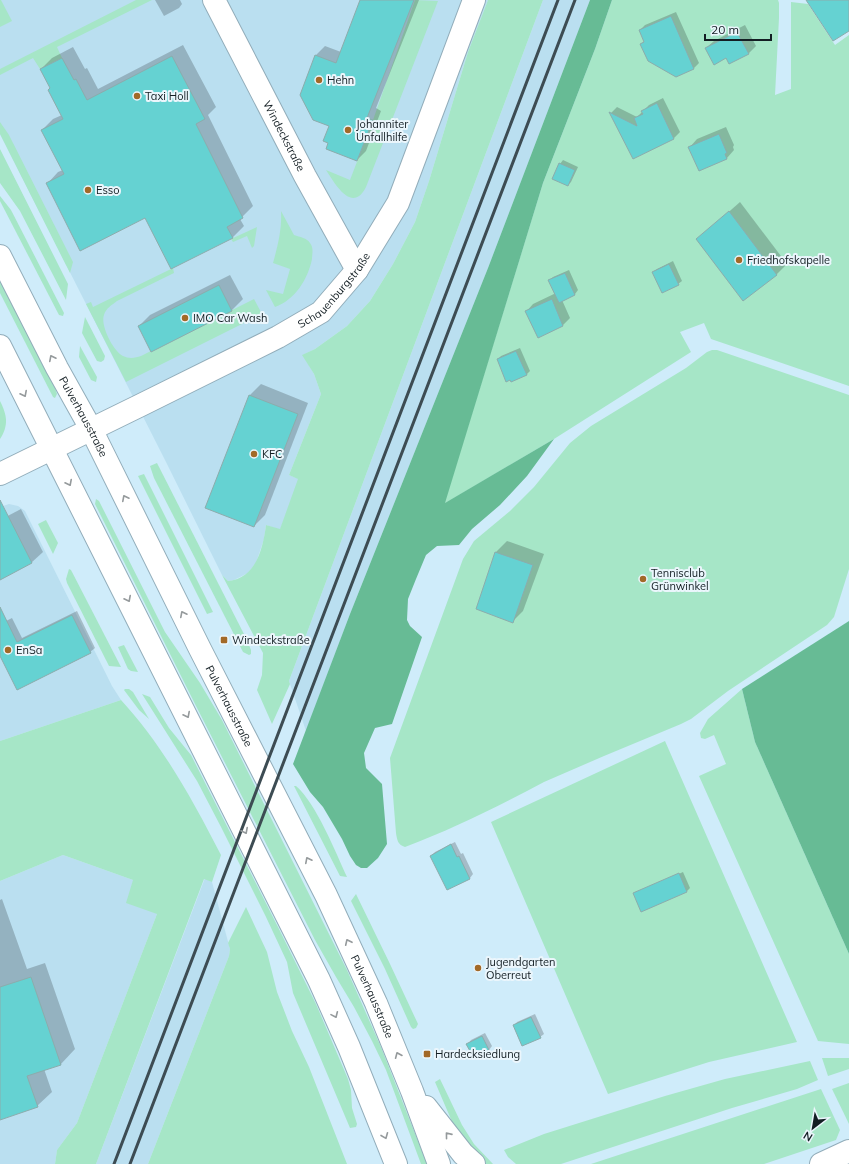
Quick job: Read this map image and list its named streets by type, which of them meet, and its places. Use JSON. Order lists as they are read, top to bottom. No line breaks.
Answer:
{"streets":{"main road":["Windeckstraße","Schauenburgstraße","Pulverhausstraße"]},"crossings":[["Windeckstraße","Schauenburgstraße"],["Schauenburgstraße","Pulverhausstraße"]],"places":{"other":["Hehn","Taxi Holl","Johanniter Unfallhilfe","Esso","Friedhofskapelle","IMO Car Wash","KFC","Tennisclub Grünwinkel","EnSa","Jugendgarten Oberreut"],"transit":["Windeckstraße","Hardecksiedlung"]},"scale_bar":"20 m","north":"bottom left"}
